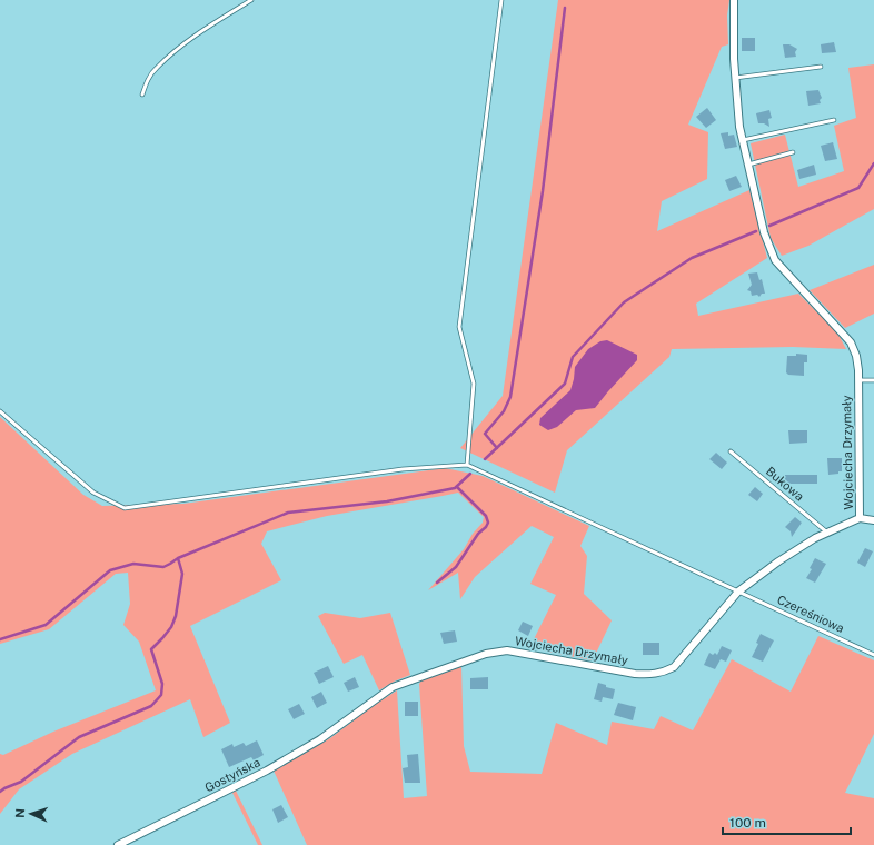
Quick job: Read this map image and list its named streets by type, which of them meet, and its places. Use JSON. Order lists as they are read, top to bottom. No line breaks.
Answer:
{"streets":{"street":["Wojciecha Drzymały","Gostyńska"],"lane":["Bukowa","Czereśniowa"]},"crossings":[["Wojciecha Drzymały","Bukowa"],["Wojciecha Drzymały","Czereśniowa"],["Wojciecha Drzymały","Gostyńska"]],"scale_bar":"100 m","north":"left"}
